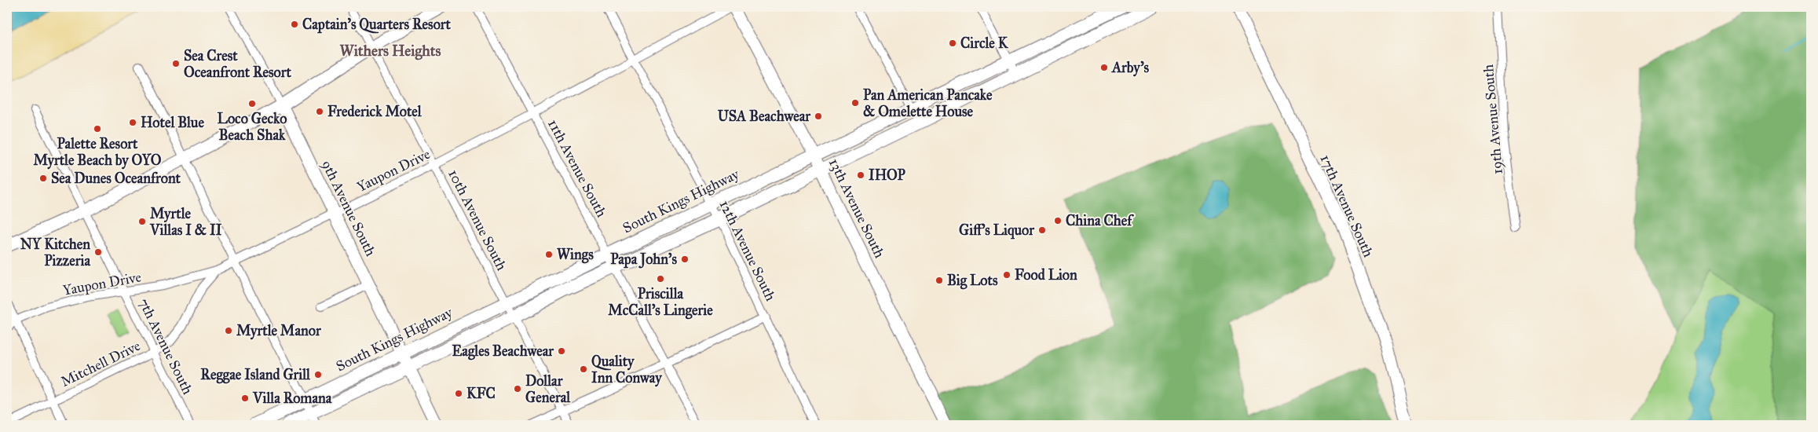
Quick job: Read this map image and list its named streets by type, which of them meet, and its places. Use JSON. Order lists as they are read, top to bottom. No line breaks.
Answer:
{"streets":{"main road":["South Kings Highway"],"street":["19th Avenue South","11th Avenue South","Yaupon Drive","17th Avenue South","9th Avenue South","13th Avenue South","10th Avenue South","12th Avenue South","7th Avenue South","Mitchell Drive"]},"crossings":[["11th Avenue South","Yaupon Drive"],["11th Avenue South","South Kings Highway"],["Yaupon Drive","9th Avenue South"],["Yaupon Drive","10th Avenue South"],["Yaupon Drive","12th Avenue South"],["Yaupon Drive","7th Avenue South"],["Yaupon Drive","Mitchell Drive"],["South Kings Highway","9th Avenue South"],["South Kings Highway","13th Avenue South"],["South Kings Highway","10th Avenue South"],["South Kings Highway","12th Avenue South"],["7th Avenue South","Mitchell Drive"]],"districts":["Withers Heights"],"places":["Captain's Quarters Resort","Circle K","Sea Crest Oceanfront Resort","Arby's","Pan American Pancake & Omelette House","Loco Gecko Beach Shak","Frederick Motel","USA Beachwear","Hotel Blue","Palette Resort Myrtle Beach by OYO","IHOP","Sea Dunes Oceanfront","China Chef","Myrtle Villas I & II","Giff's Liquor","NY Kitchen Pizzeria","Wings","Papa John's","Food Lion","Priscilla McCall's Lingerie","Big Lots","Myrtle Manor","Eagles Beachwear","Quality Inn Conway","Reggae Island Grill","Dollar General","KFC","Villa Romana"]}
